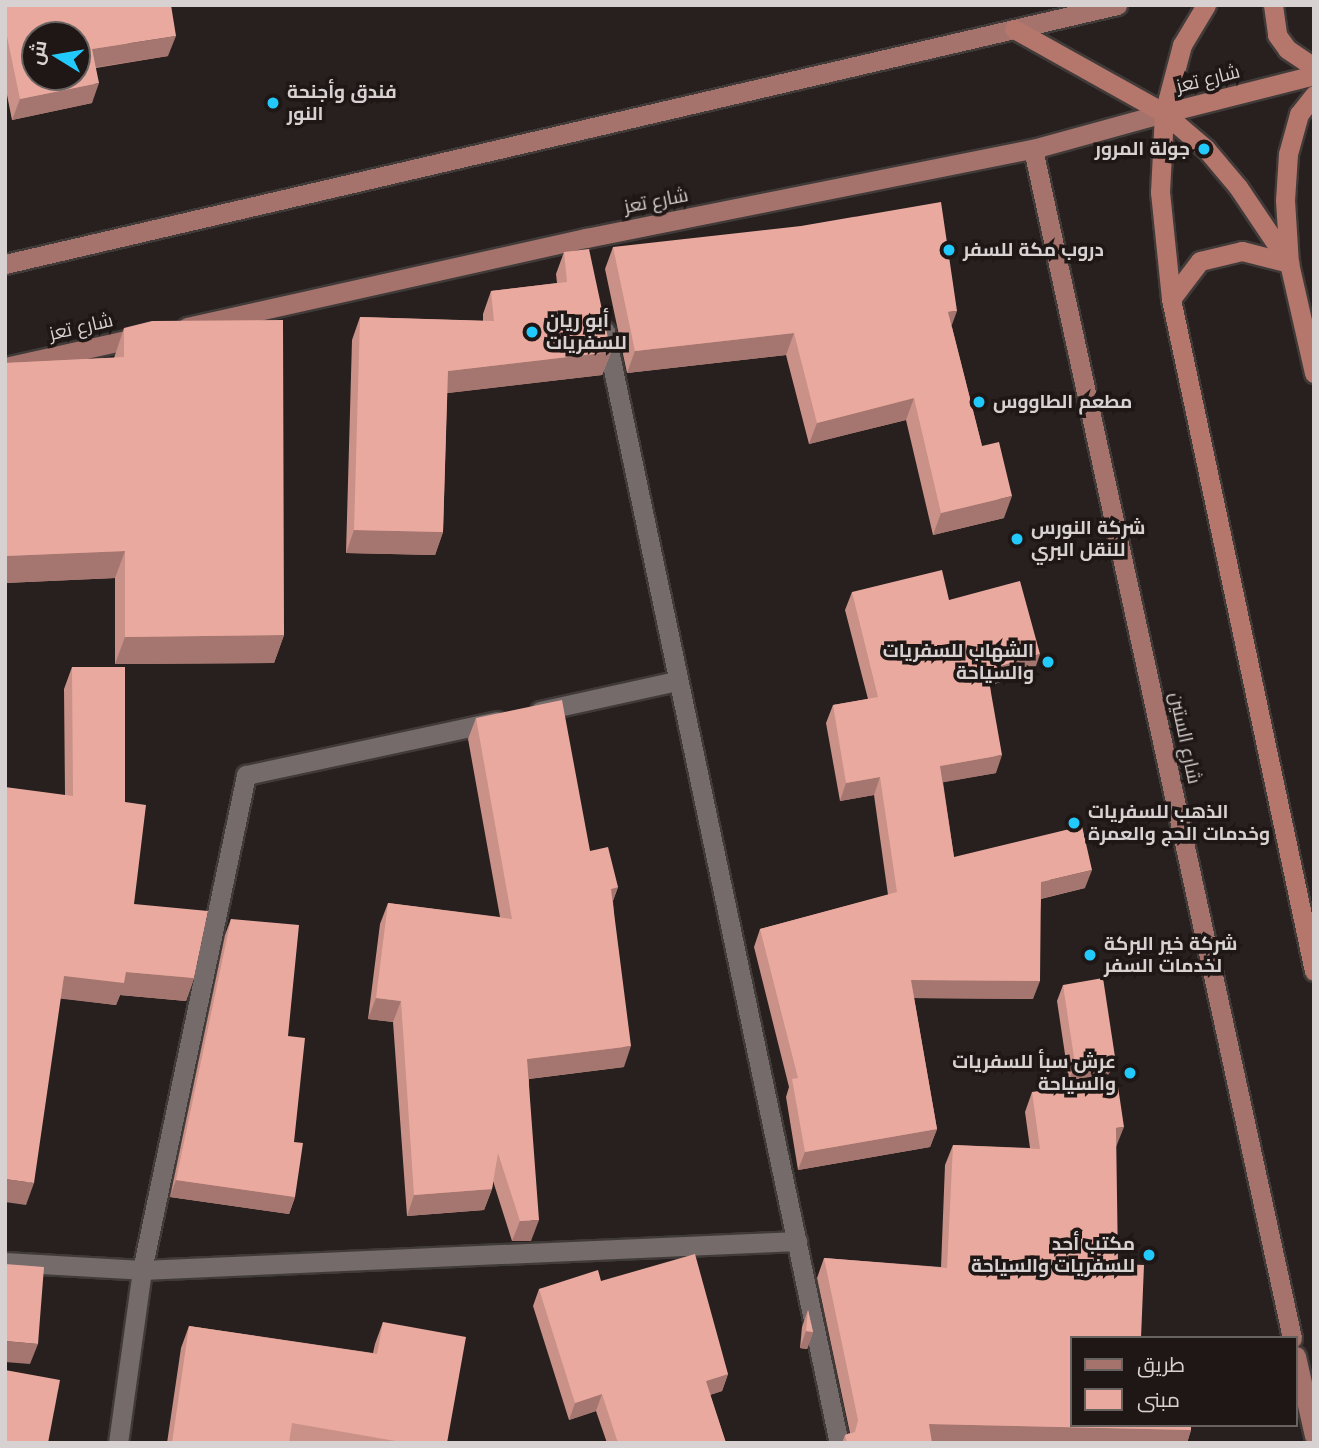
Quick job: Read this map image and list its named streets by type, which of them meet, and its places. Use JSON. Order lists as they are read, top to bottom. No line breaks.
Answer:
{"streets":{"highway":["شارع تعز"],"main road":["شارع الستين"]},"crossings":[["شارع تعز","شارع الستين"]],"places":["فندق وأجنحة النور","جولة المرور","دروب مكة للسفر","أبو ريان للسفريات","مطعم الطاووس","شركة النورس للنقل البري","الشهاب للسفريات والسياحة","الذهب للسفريات وخدمات الحج والعمرة","شركة خير البركة لخدمات السفر","عرش سبأ للسفريات والسياحة","مكتب أحد للسفريات والسياحة"],"legend":["طريق","مبنى"],"north":"left"}
